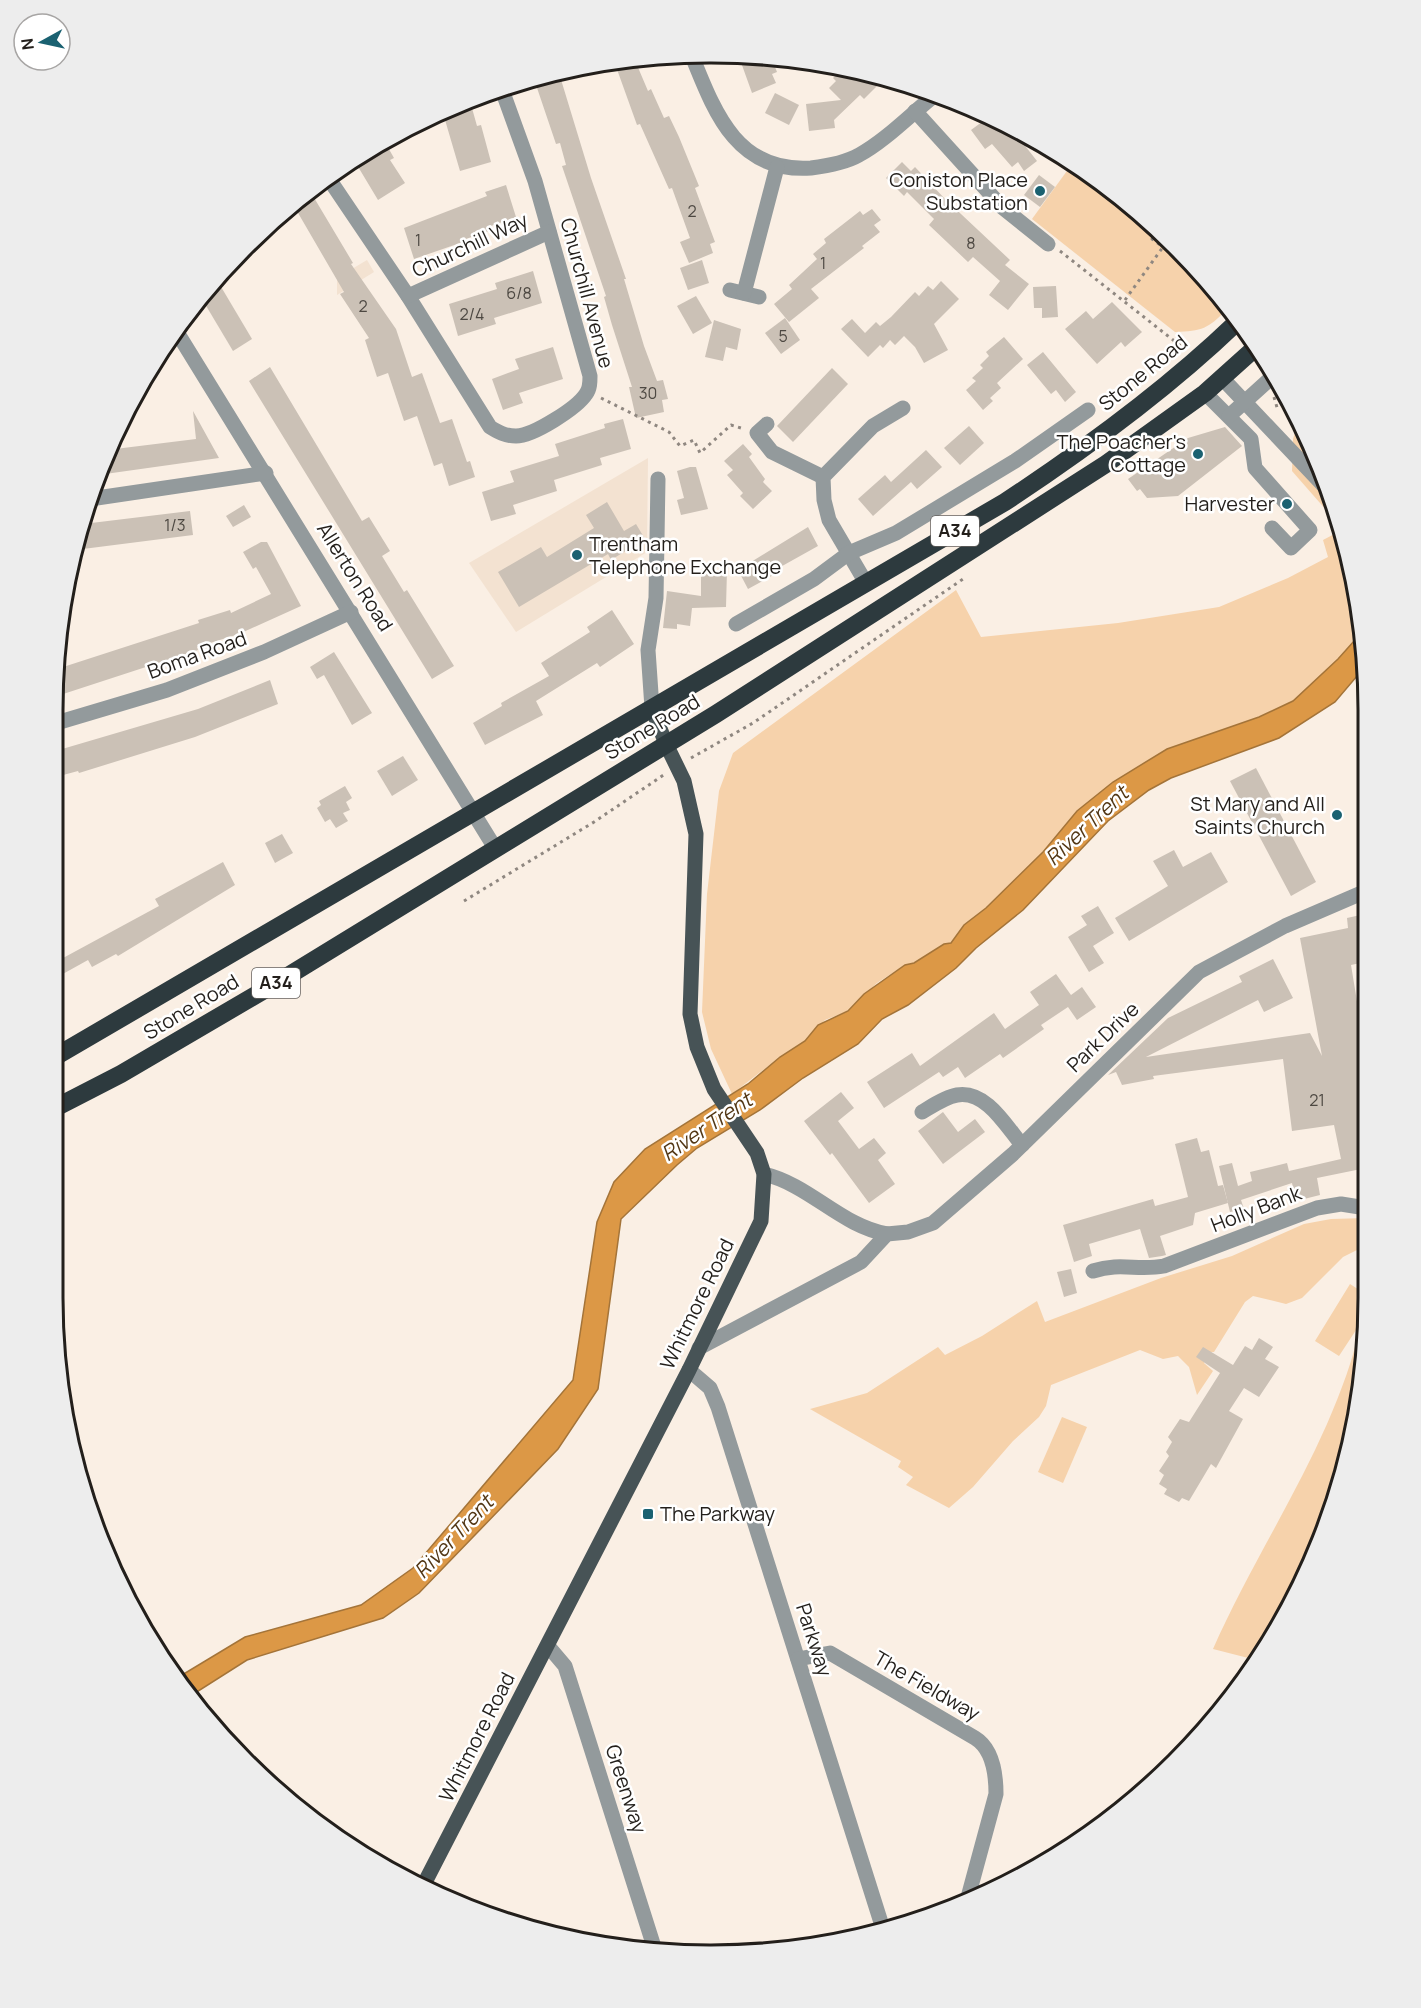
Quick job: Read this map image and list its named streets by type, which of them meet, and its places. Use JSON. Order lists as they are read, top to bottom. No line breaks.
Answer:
{"streets":{"highway":["Stone Road","A34"],"main road":["Whitmore Road"],"street":["Churchill Way","Churchill Avenue","Allerton Road","Boma Road","Park Drive","Holly Bank","Parkway","The Fieldway","Greenway"]},"crossings":[["Churchill Way","Churchill Avenue"],["Stone Road","Allerton Road"],["Stone Road","Whitmore Road"],["Allerton Road","Boma Road"],["Park Drive","Whitmore Road"],["Whitmore Road","Parkway"],["Whitmore Road","Greenway"],["Parkway","The Fieldway"]],"water":["River Trent"],"places":{"other":["Coniston Place Substation","The Poacher's Cottage","Harvester","Trentham Telephone Exchange","St Mary and All Saints Church"],"transit":["The Parkway"]},"house_numbers":["2","1","8","1","6/8","2","2/4","5","30","1/3","21"],"north":"left"}
